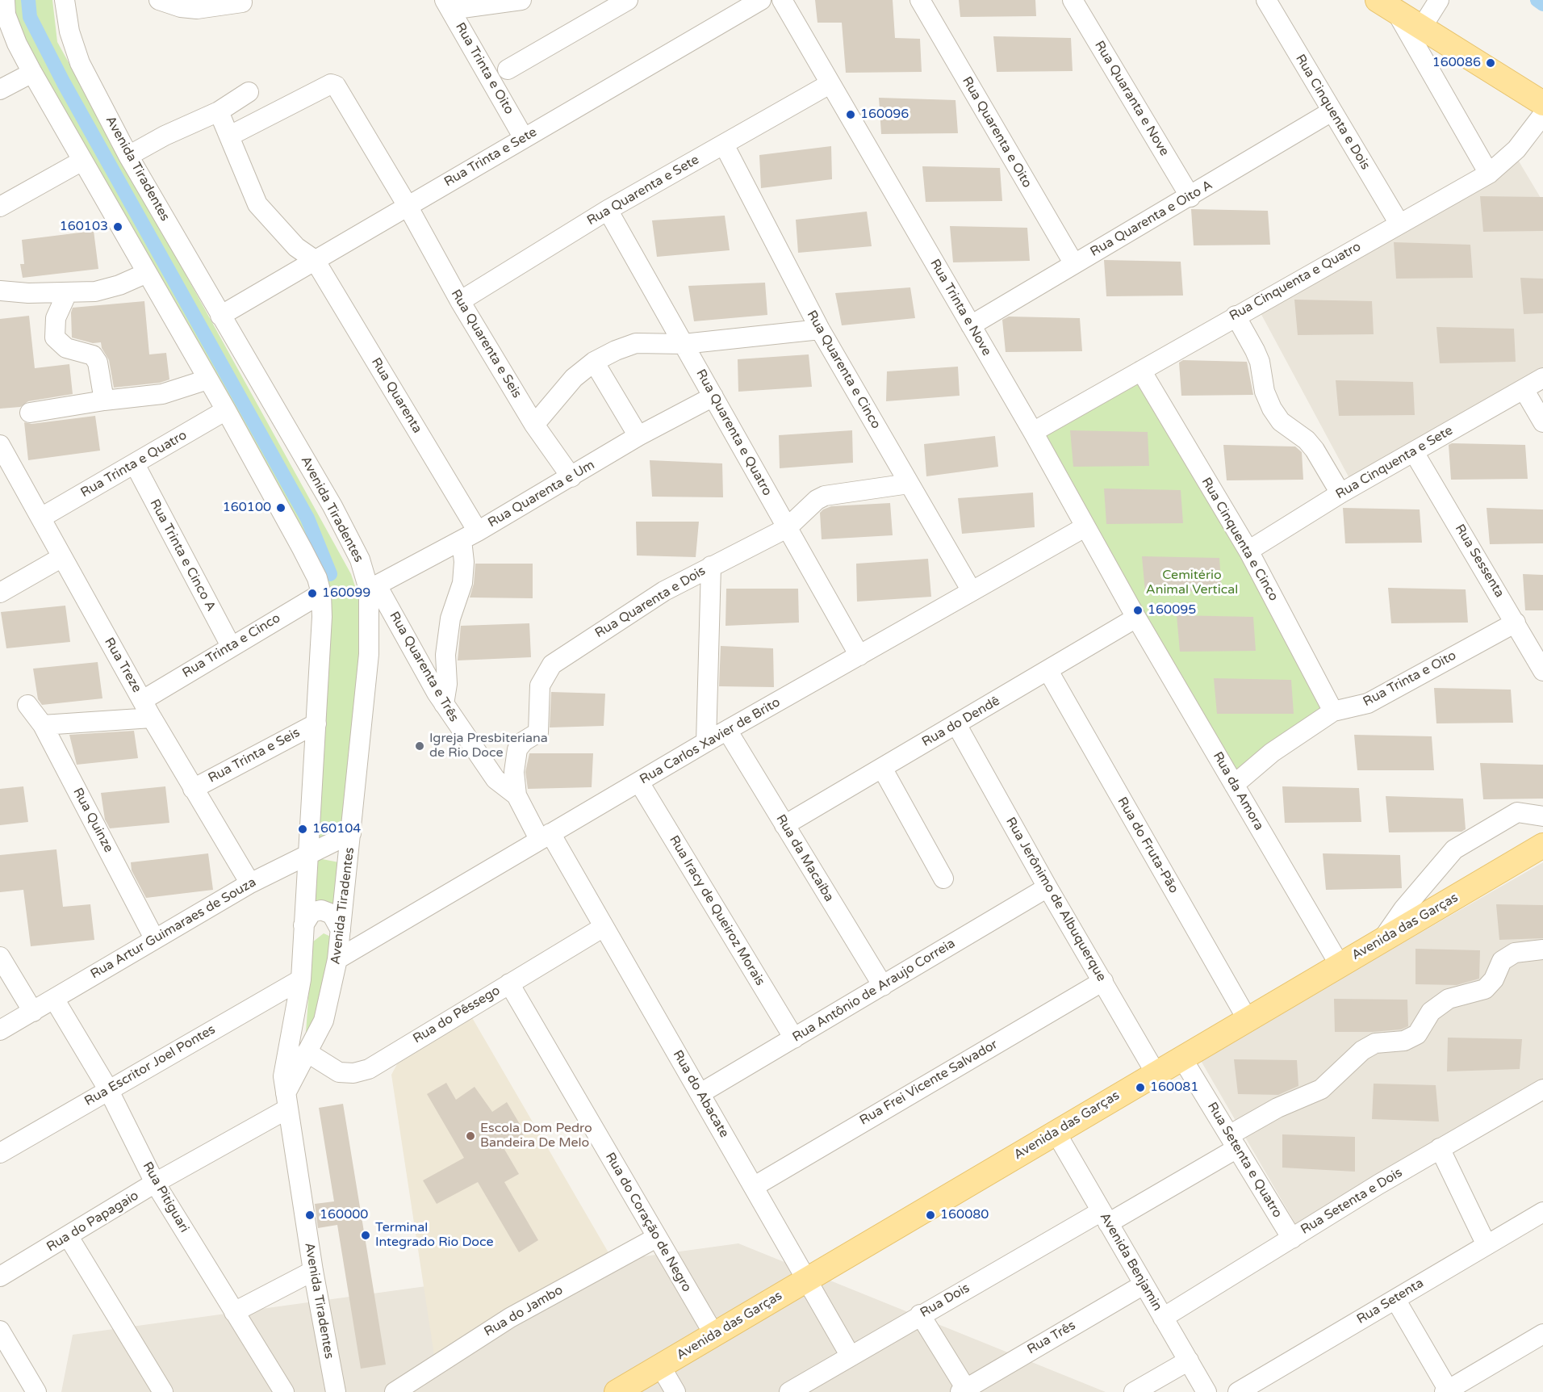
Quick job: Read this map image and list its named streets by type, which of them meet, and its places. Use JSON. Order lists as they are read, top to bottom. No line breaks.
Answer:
{"streets":{"main road":["Avenida das Garças"],"street":["Rua Trinta e Oito","Rua Quaranta e Nove","Rua Cinquenta e Dois","Rua Quarenta e Oito","Rua Trinta e Sete","Avenida Tiradentes","Rua Quarenta e Sete","Rua Quarenta e Oito A","Rua Cinquenta e Quatro","Rua Trinta e Nove","Rua Quarenta e Seis","Rua Quarenta e Cinco","Rua Quarenta","Rua Quarenta e Quatro","Rua Cinquenta e Sete","Rua Trinta e Quatro","Rua Quarenta e Um","Rua Cinquenta e Cinco","Rua Trinta e Cinco A","Rua Sessenta","Rua Quarenta e Dois","Rua Trinta e Cinco","Rua Treze","Rua Quarenta e Três","Rua do Dendê","Rua Carlos Xavier de Brito","Rua Trinta e Seis","Rua da Amora","Rua Quinze","Rua do Fruta-Pão","Rua da Macaíba","Rua Jerônimo de Albuquerque","Rua Iracy de Queiroz Morais","Rua Artur Guimaraes de Souza","Rua Antônio de Araujo Correia","Rua do Pêssego","Rua Escritor Joel Pontes","Rua Frei Vicente Salvador","Rua do Abacate","Rua Setenta e Quatro","Rua Pitiguari","Rua Setenta e Dois","Rua do Papagaio","Rua do Coração de Negro","Avenida Benjamin","Rua Dois","Rua Setenta","Rua do Jambo","Rua Três"]},"crossings":[["Rua Trinta e Oito","Rua Trinta e Sete"],["Rua Trinta e Oito","Rua Cinquenta e Cinco"],["Rua Trinta e Oito","Rua Sessenta"],["Rua Trinta e Oito","Rua da Amora"],["Rua Quaranta e Nove","Rua Quarenta e Oito A"],["Rua Cinquenta e Dois","Rua Quarenta e Oito A"],["Rua Cinquenta e Dois","Rua Cinquenta e Quatro"],["Rua Quarenta e Oito","Rua Quarenta e Oito A"],["Rua Trinta e Sete","Avenida Tiradentes"],["Rua Trinta e Sete","Rua Quarenta e Seis"],["Rua Trinta e Sete","Rua Quarenta"],["Avenida Tiradentes","Rua Trinta e Quatro"],["Avenida Tiradentes","Rua Quarenta e Um"],["Avenida Tiradentes","Rua Trinta e Cinco"],["Avenida Tiradentes","Rua Quarenta e Três"],["Avenida Tiradentes","Rua Carlos Xavier de Brito"],["Avenida Tiradentes","Rua Trinta e Seis"],["Avenida Tiradentes","Rua Artur Guimaraes de Souza"],["Avenida Tiradentes","Rua do Pêssego"],["Avenida Tiradentes","Rua Escritor Joel Pontes"],["Avenida Tiradentes","Rua do Papagaio"],["Rua Quarenta e Sete","Rua Trinta e Nove"],["Rua Quarenta e Sete","Rua Quarenta e Seis"],["Rua Quarenta e Sete","Rua Quarenta e Cinco"],["Rua Quarenta e Sete","Rua Quarenta e Quatro"],["Rua Quarenta e Oito A","Rua Trinta e Nove"],["Rua Cinquenta e Quatro","Rua Trinta e Nove"],["Rua Cinquenta e Quatro","Rua Cinquenta e Cinco"],["Rua Trinta e Nove","Rua do Dendê"],["Rua Trinta e Nove","Rua Carlos Xavier de Brito"],["Rua Trinta e Nove","Rua da Amora"],["Rua Quarenta e Seis","Rua Quarenta e Um"],["Rua Quarenta e Cinco","Rua Quarenta e Dois"],["Rua Quarenta e Cinco","Rua Carlos Xavier de Brito"],["Rua Quarenta","Rua Quarenta e Um"],["Rua Quarenta e Quatro","Rua Quarenta e Um"],["Rua Quarenta e Quatro","Rua Quarenta e Dois"],["Rua Quarenta e Quatro","Rua Carlos Xavier de Brito"],["Rua Cinquenta e Sete","Rua Cinquenta e Cinco"],["Rua Cinquenta e Sete","Rua Sessenta"],["Rua Trinta e Quatro","Rua Trinta e Cinco A"],["Rua Trinta e Quatro","Rua Treze"],["Rua Quarenta e Um","Rua Quarenta e Três"],["Rua Trinta e Cinco A","Rua Trinta e Cinco"],["Rua Quarenta e Dois","Rua Quarenta e Três"],["Rua Trinta e Cinco","Rua Treze"],["Rua Treze","Rua Trinta e Seis"],["Rua Treze","Rua Artur Guimaraes de Souza"],["Rua Quarenta e Três","Rua Carlos Xavier de Brito"],["Rua Quarenta e Três","Rua do Abacate"],["Rua do Dendê","Rua da Amora"],["Rua do Dendê","Rua do Fruta-Pão"],["Rua do Dendê","Rua da Macaíba"],["Rua do Dendê","Rua Jerônimo de Albuquerque"],["Rua Carlos Xavier de Brito","Rua da Macaíba"],["Rua Carlos Xavier de Brito","Rua Iracy de Queiroz Morais"],["Rua Carlos Xavier de Brito","Rua do Abacate"],["Rua da Amora","Avenida das Garças"],["Rua Quinze","Rua Artur Guimaraes de Souza"],["Rua do Fruta-Pão","Avenida das Garças"],["Rua da Macaíba","Rua Antônio de Araujo Correia"],["Rua Jerônimo de Albuquerque","Avenida das Garças"],["Rua Jerônimo de Albuquerque","Rua Antônio de Araujo Correia"],["Rua Jerônimo de Albuquerque","Rua Frei Vicente Salvador"],["Rua Iracy de Queiroz Morais","Rua Antônio de Araujo Correia"],["Avenida das Garças","Rua do Abacate"],["Avenida das Garças","Rua Setenta e Quatro"],["Avenida das Garças","Rua do Coração de Negro"],["Avenida das Garças","Avenida Benjamin"],["Rua Artur Guimaraes de Souza","Rua Pitiguari"],["Rua Antônio de Araujo Correia","Rua do Abacate"],["Rua do Pêssego","Rua do Abacate"],["Rua do Pêssego","Rua do Coração de Negro"],["Rua Escritor Joel Pontes","Rua Pitiguari"],["Rua Frei Vicente Salvador","Rua do Abacate"],["Rua do Abacate","Rua Dois"],["Rua Setenta e Quatro","Rua Setenta e Dois"],["Rua Setenta e Quatro","Rua Dois"],["Rua Pitiguari","Rua do Papagaio"],["Rua Setenta e Dois","Avenida Benjamin"],["Rua do Coração de Negro","Rua do Jambo"],["Avenida Benjamin","Rua Dois"],["Avenida Benjamin","Rua Três"]],"parks":["Cemitério Animal Vertical"],"places":["160086","160096","160103","160100","160099","160095","Igreja Presbiteriana de Rio Doce","160104","160081","Escola Dom Pedro Bandeira De Melo","160000","160080","Terminal Integrado Rio Doce"]}
